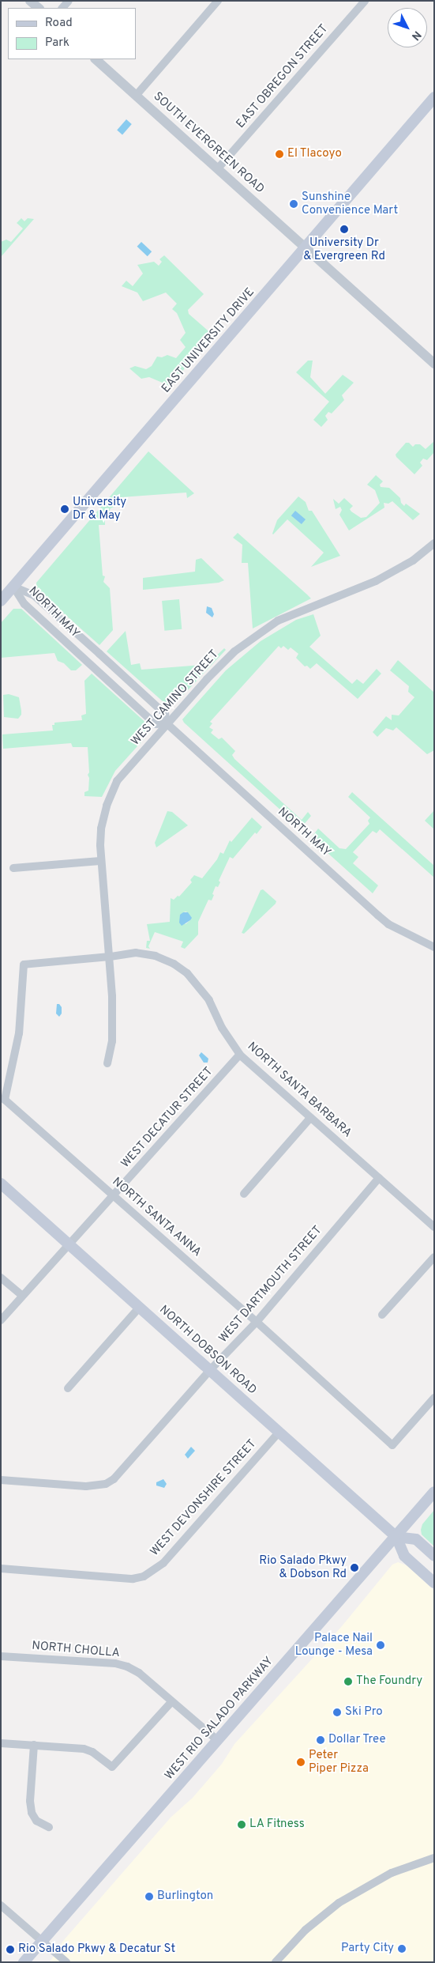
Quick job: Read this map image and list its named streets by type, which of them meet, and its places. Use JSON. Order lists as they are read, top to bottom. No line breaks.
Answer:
{"streets":{"main road":["EAST UNIVERSITY DRIVE","NORTH DOBSON ROAD","WEST RIO SALADO PARKWAY"],"street":["EAST OBREGON STREET","SOUTH EVERGREEN ROAD","NORTH MAY","WEST CAMINO STREET","NORTH SANTA BARBARA","WEST DECATUR STREET","NORTH SANTA ANNA","WEST DARTMOUTH STREET","WEST DEVONSHIRE STREET","NORTH CHOLLA"]},"crossings":[["EAST OBREGON STREET","SOUTH EVERGREEN ROAD"],["SOUTH EVERGREEN ROAD","EAST UNIVERSITY DRIVE"],["EAST UNIVERSITY DRIVE","NORTH MAY"],["NORTH MAY","WEST CAMINO STREET"],["WEST CAMINO STREET","NORTH SANTA BARBARA"],["NORTH SANTA BARBARA","WEST DECATUR STREET"],["NORTH SANTA BARBARA","NORTH SANTA ANNA"],["NORTH SANTA BARBARA","WEST DARTMOUTH STREET"],["WEST DECATUR STREET","NORTH SANTA ANNA"],["WEST DECATUR STREET","NORTH DOBSON ROAD"],["NORTH SANTA ANNA","WEST DARTMOUTH STREET"],["WEST DARTMOUTH STREET","NORTH DOBSON ROAD"],["NORTH DOBSON ROAD","WEST DEVONSHIRE STREET"],["NORTH DOBSON ROAD","WEST RIO SALADO PARKWAY"],["NORTH CHOLLA","WEST RIO SALADO PARKWAY"]],"places":["El Tlacoyo","Sunshine Convenience Mart","University Dr & Evergreen Rd","University Dr & May","Rio Salado Pkwy & Dobson Rd","Palace Nail Lounge - Mesa","The Foundry","Ski Pro","Dollar Tree","Peter Piper Pizza","LA Fitness","Burlington","Party City","Rio Salado Pkwy & Decatur St"],"legend":["Road","Park"],"north":"bottom right"}
